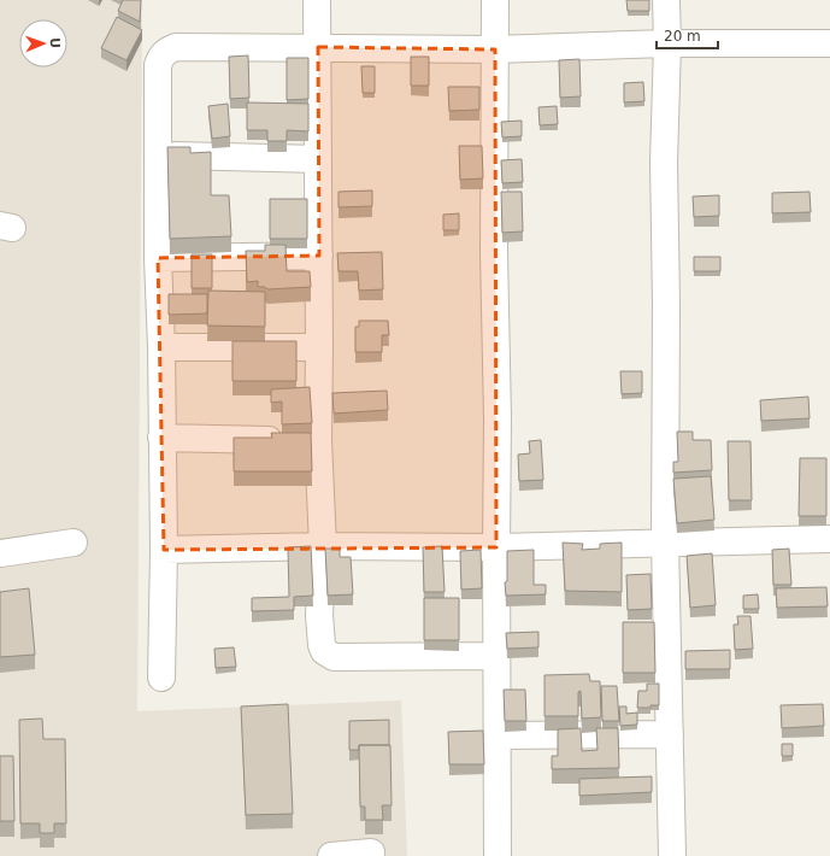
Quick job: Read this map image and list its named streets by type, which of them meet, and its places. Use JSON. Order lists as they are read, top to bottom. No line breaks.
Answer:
{"scale_bar":"20 m","north":"right"}
